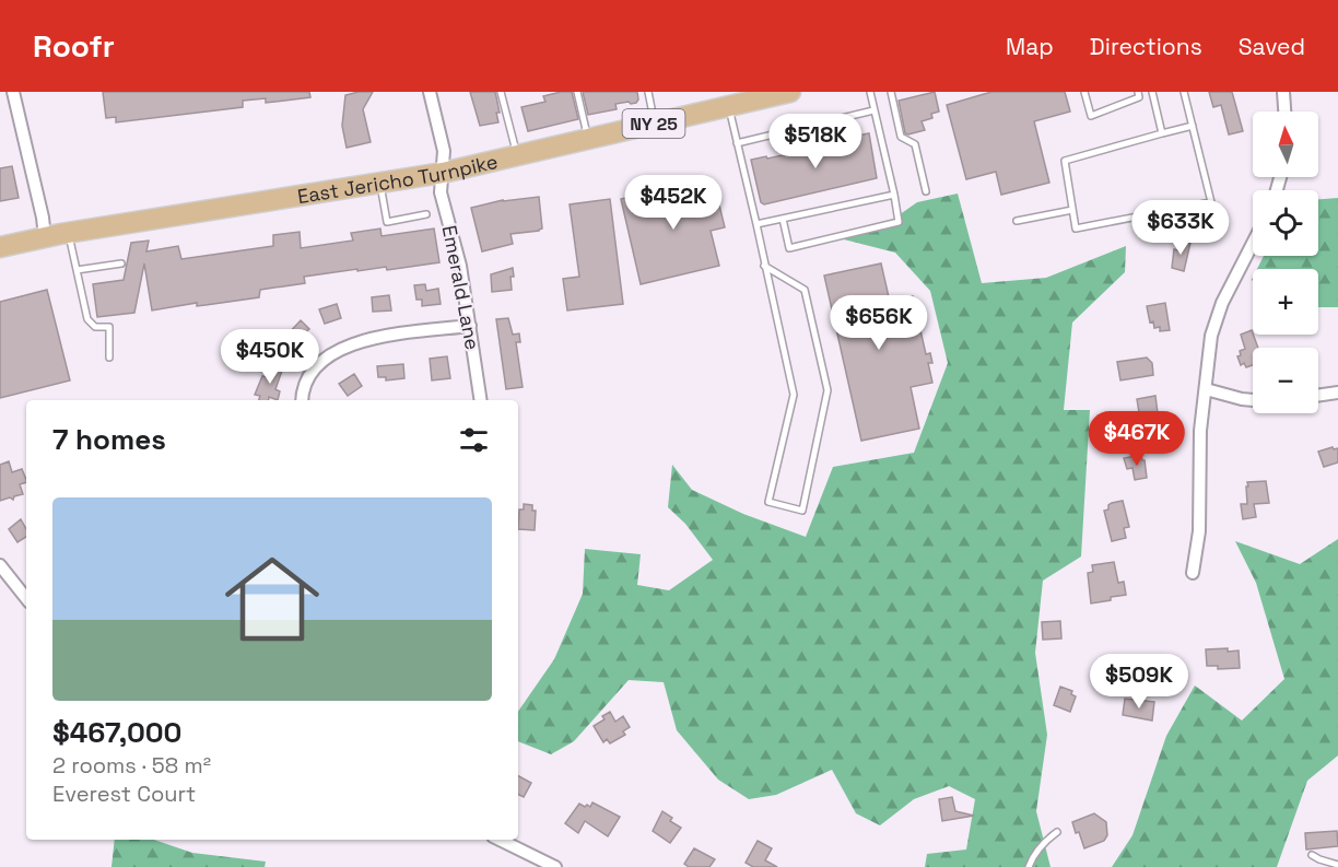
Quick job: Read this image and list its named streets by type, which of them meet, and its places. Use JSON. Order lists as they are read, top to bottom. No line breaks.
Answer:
{"streets":{"main road":["NY 25","East Jericho Turnpike"],"street":["Emerald Lane"]},"crossings":[["East Jericho Turnpike","Emerald Lane"]],"north":"top","page":{"header":"Roofr","nav":["Map","Directions","Saved"],"map_buttons":["+","−"],"price":["$518K","$452K","$633K","$656K","$450K","$467K","$509K"],"heading":"7 homes","list":[{"name":"$467,000","note":"2 rooms · 58 m² · Everest Court"}]}}
